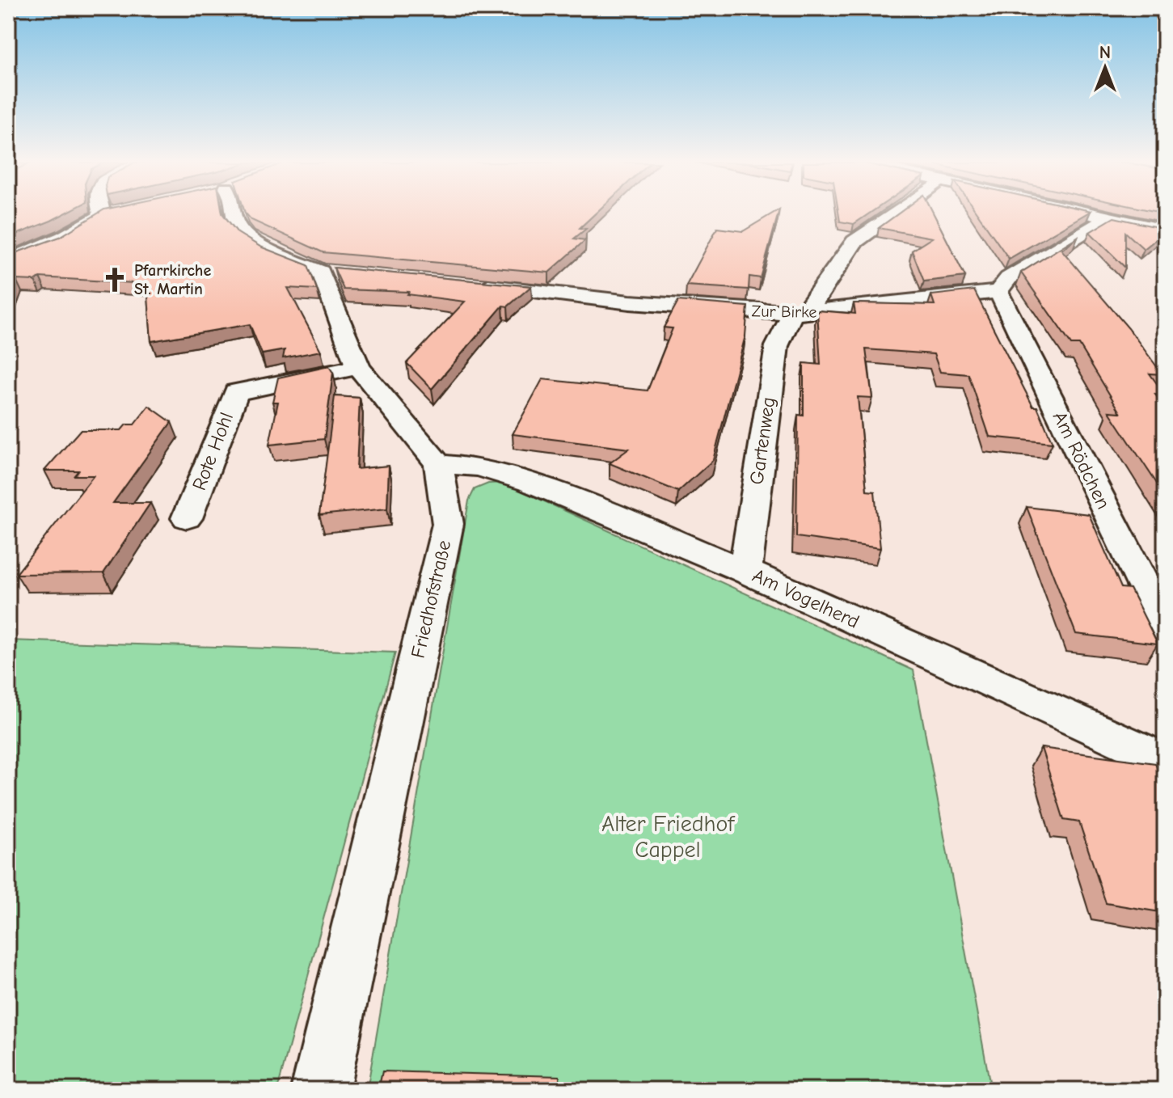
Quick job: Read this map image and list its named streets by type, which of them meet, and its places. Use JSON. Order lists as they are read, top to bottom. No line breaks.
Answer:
{"streets":{"street":["Zur Birke","Gartenweg","Rote Hohl","Am Rödchen","Am Vogelherd","Friedhofstraße"]},"crossings":[["Zur Birke","Gartenweg"],["Zur Birke","Am Rödchen"],["Gartenweg","Am Vogelherd"],["Am Vogelherd","Friedhofstraße"]],"parks":["Alter Friedhof Cappel"],"places":{"church":["Pfarrkirche St. Martin"]},"north":"top"}
